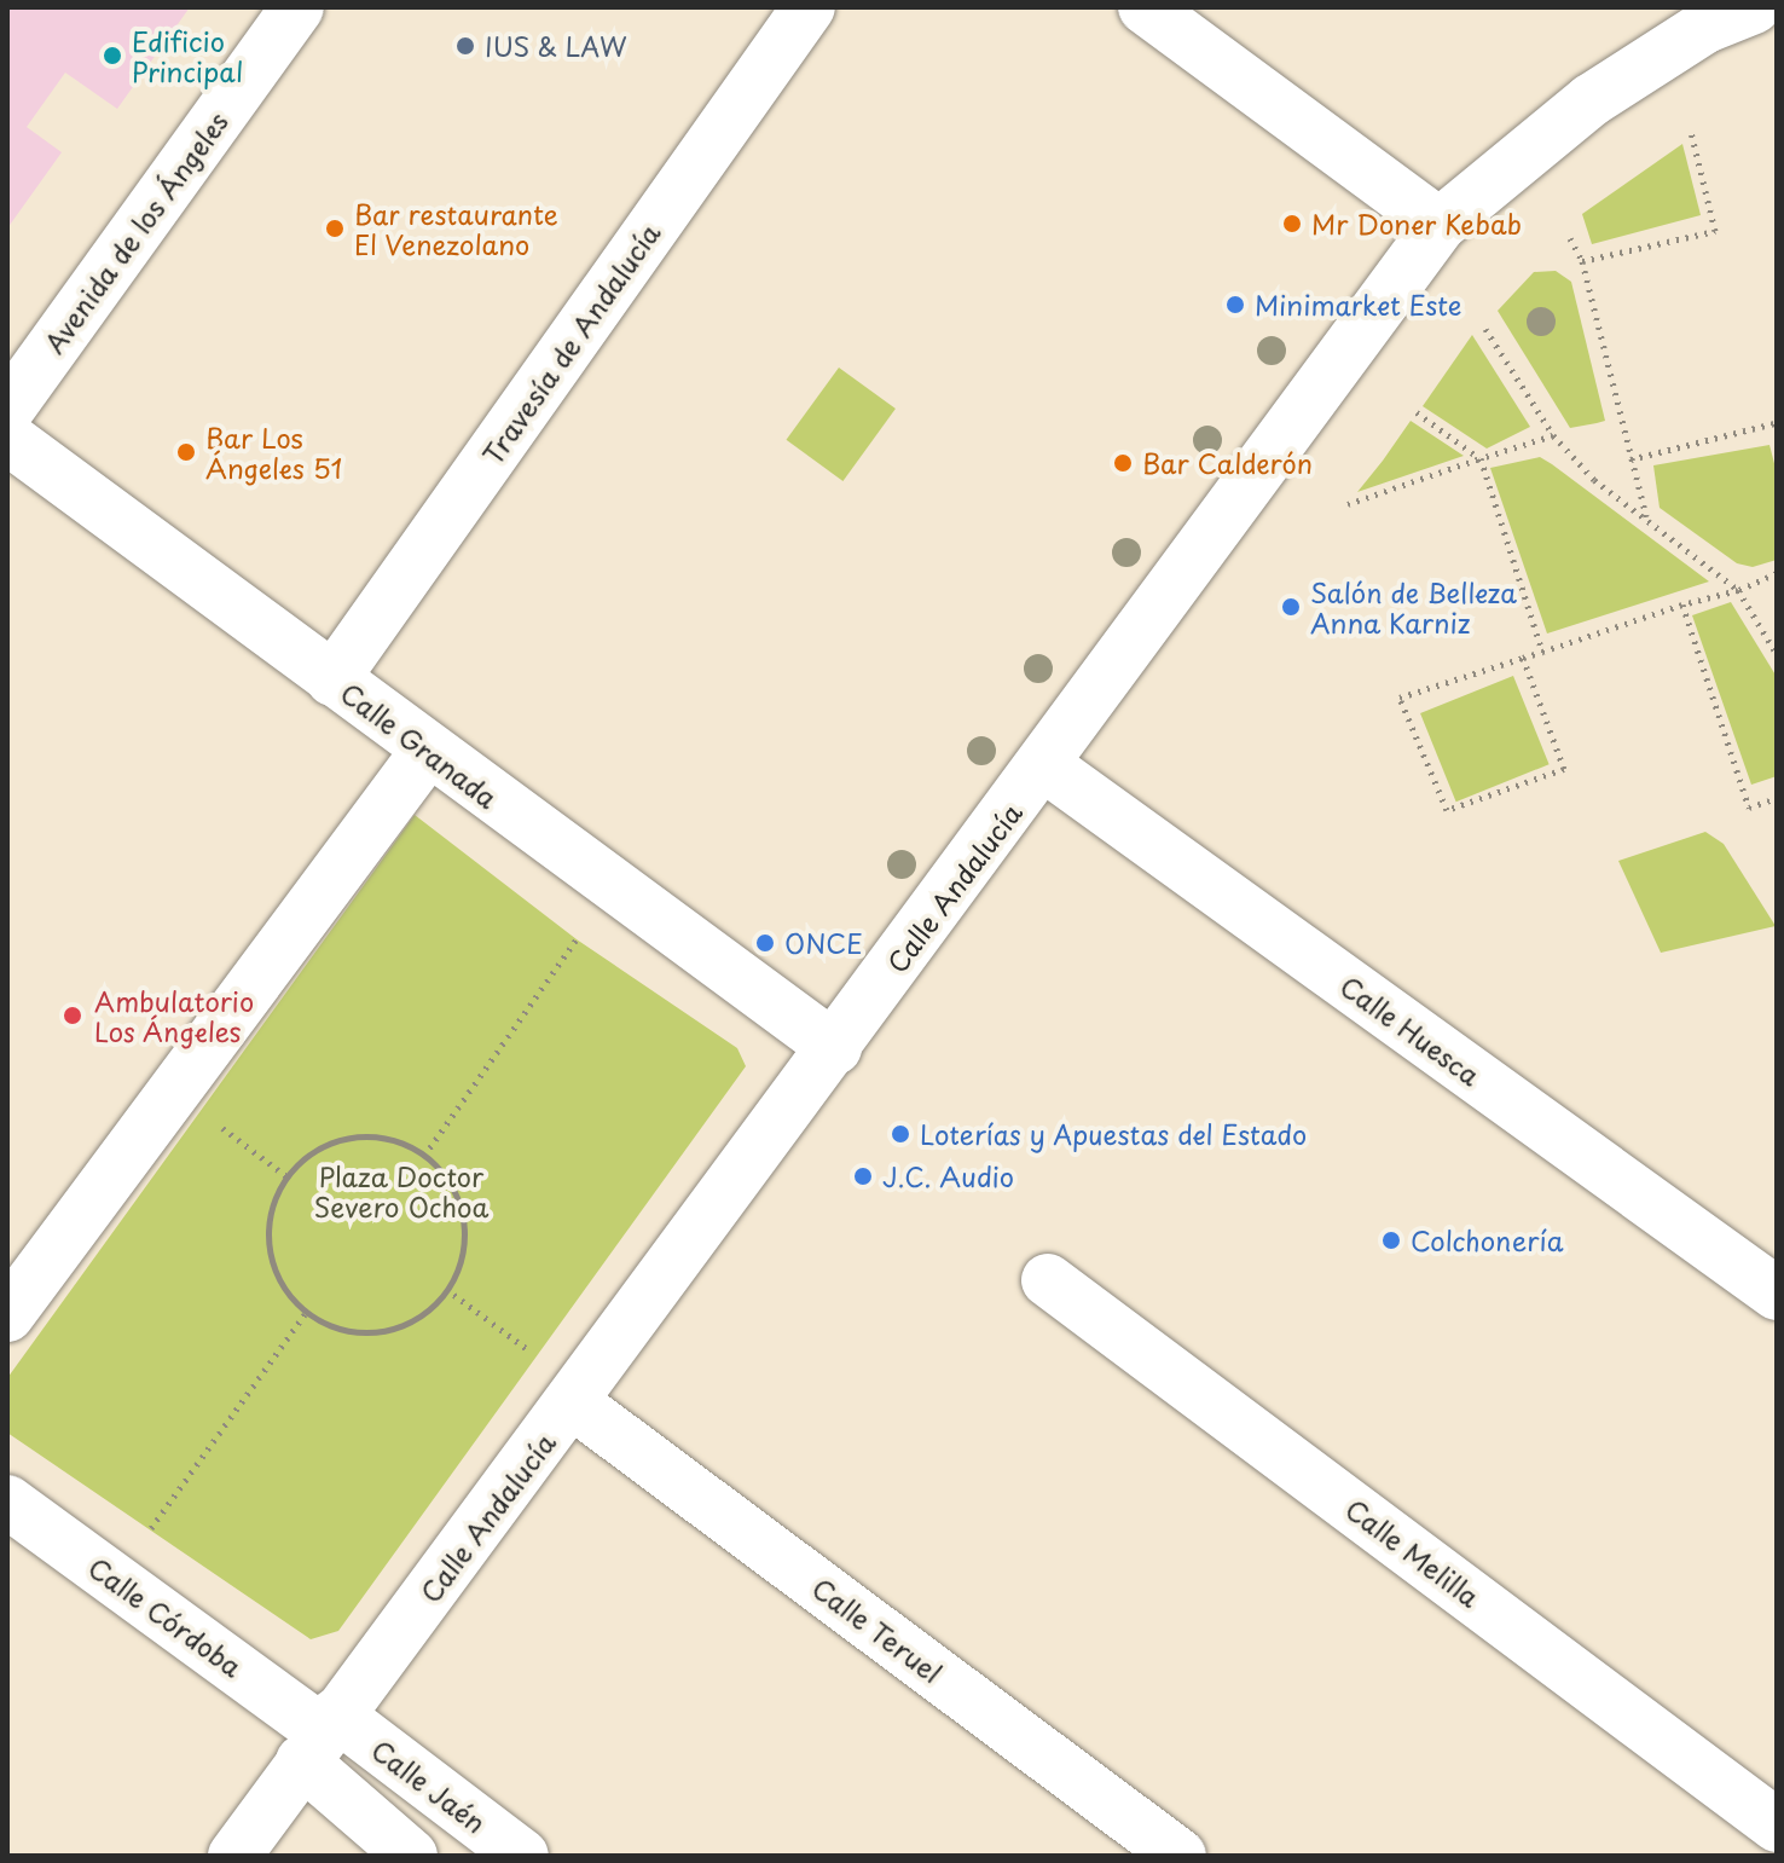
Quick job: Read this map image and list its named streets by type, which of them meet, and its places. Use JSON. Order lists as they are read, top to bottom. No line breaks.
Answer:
{"streets":{"street":["Avenida de los Ángeles","Travesía de Andalucía","Calle Granada","Calle Andalucía","Calle Huesca","Calle Melilla","Calle Córdoba","Calle Teruel","Calle Jaén"]},"crossings":[["Travesía de Andalucía","Calle Granada"],["Calle Granada","Calle Andalucía"],["Calle Andalucía","Calle Huesca"],["Calle Andalucía","Calle Córdoba"],["Calle Andalucía","Calle Teruel"],["Calle Andalucía","Calle Jaén"],["Calle Córdoba","Calle Jaén"]],"parks":["Plaza Doctor Severo Ochoa"],"places":["IUS & LAW","Edificio Principal","Mr Doner Kebab","Bar restaurante El Venezolano","Minimarket Este","Bar Los Ángeles 51","Bar Calderón","Salón de Belleza Anna Karniz","ONCE","Ambulatorio Los Ángeles","Loterías y Apuestas del Estado","J.C. Audio","Colchonería"]}
